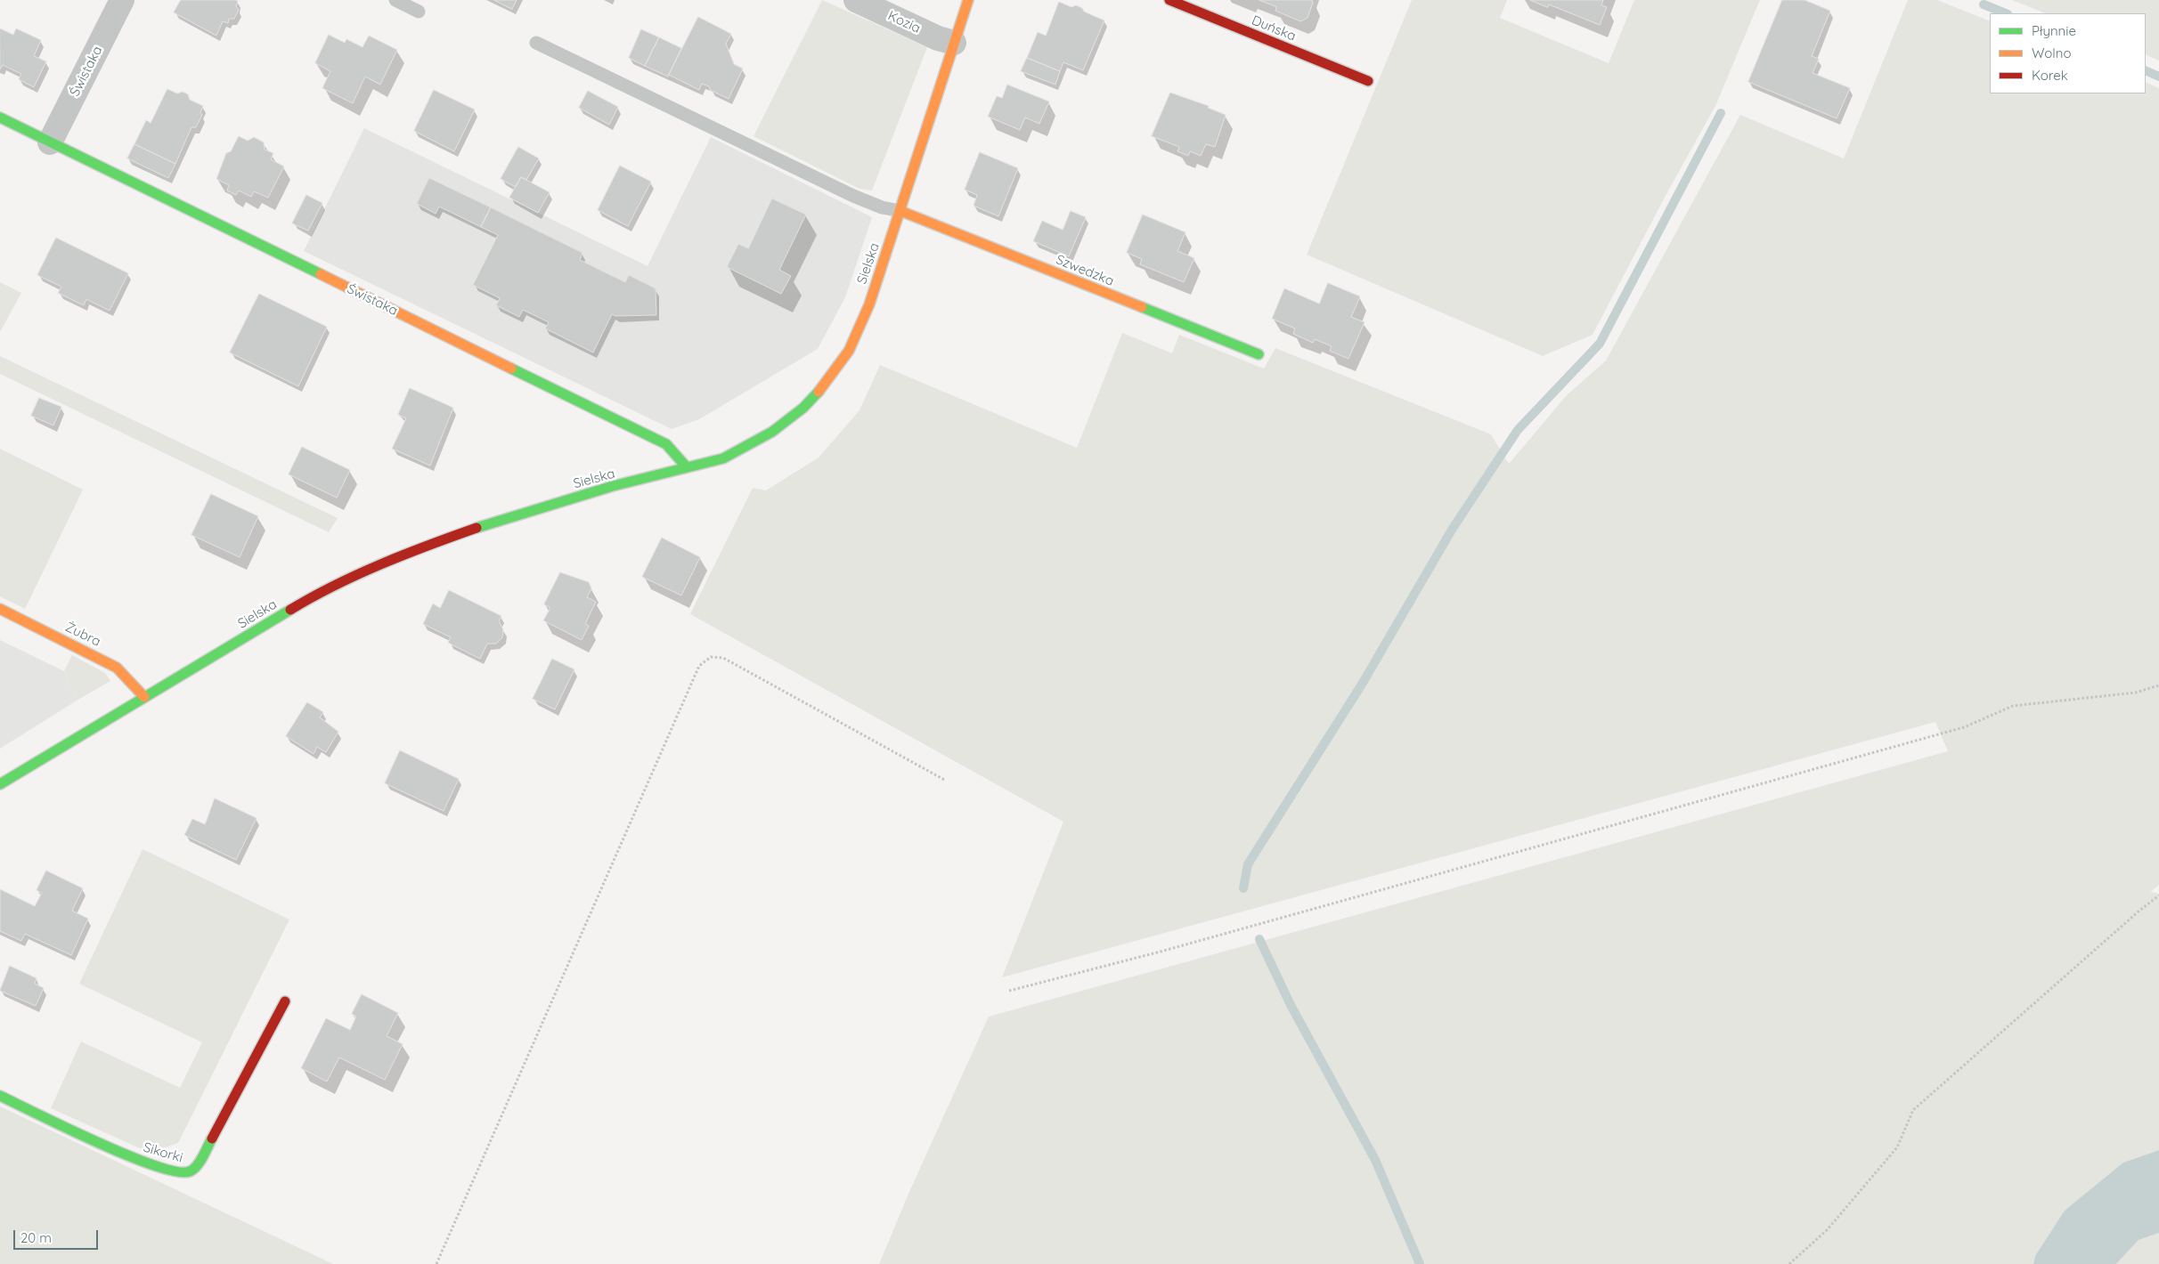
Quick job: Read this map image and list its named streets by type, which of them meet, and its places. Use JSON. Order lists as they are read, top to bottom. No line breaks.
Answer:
{"streets":{"street":["Kozia","Duńska","Świstaka","Sielska","Szwedzka","Żubra","Sikorki"]},"crossings":[["Kozia","Sielska"],["Świstaka","Sielska"],["Sielska","Szwedzka"],["Sielska","Żubra"]],"legend":["Płynnie","Wolno","Korek"],"scale_bar":"20 m"}
